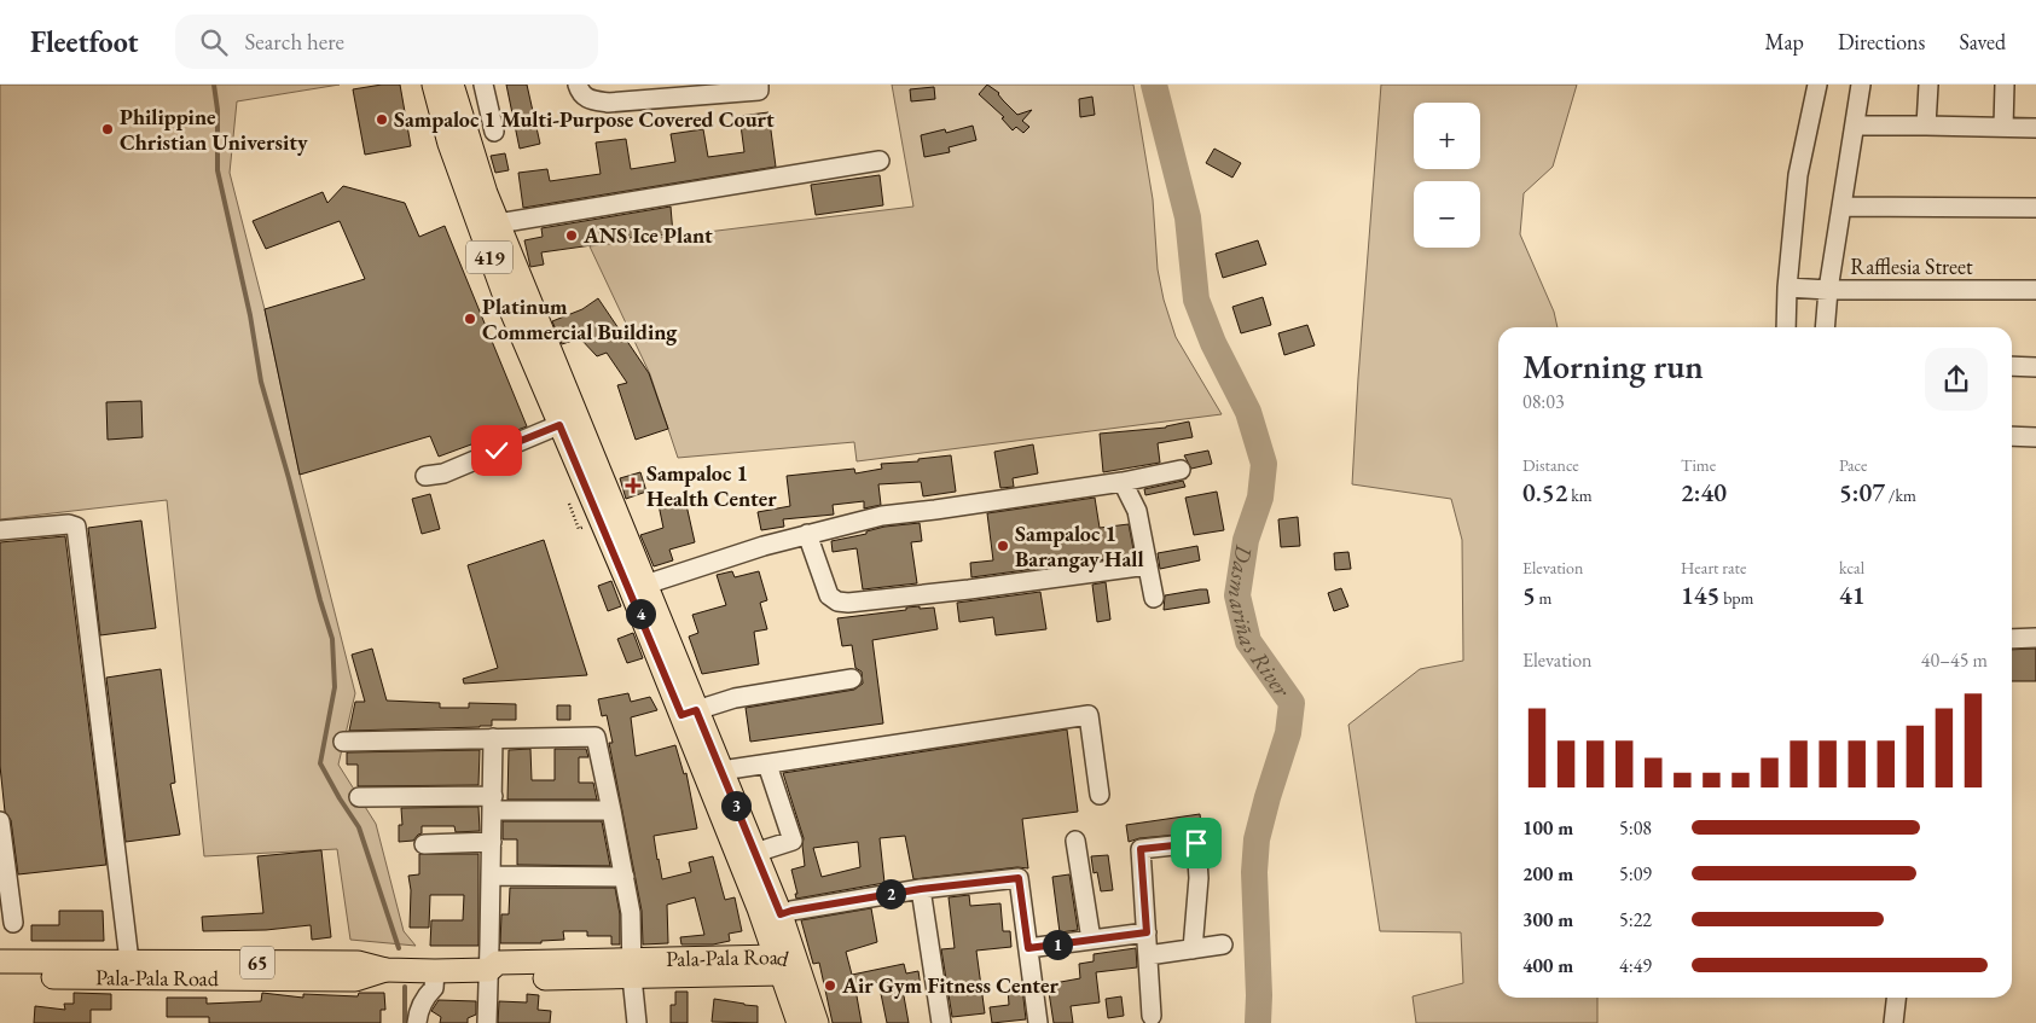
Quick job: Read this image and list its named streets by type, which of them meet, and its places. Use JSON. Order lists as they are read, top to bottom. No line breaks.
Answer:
{"streets":{"main road":["419","Pala-Pala Road","65"],"street":["Rafflesia Street"]},"crossings":[["419","Pala-Pala Road"]],"water":["Dasmariñas River"],"places":{"other":["Sampaloc 1 Multi-Purpose Covered Court","Philippine Christian University","ANS Ice Plant","Platinum Commercial Building","Sampaloc 1 Barangay Hall","Air Gym Fitness Center"],"health":["Sampaloc 1 Health Center"]},"page":{"header":"Fleetfoot","search":"Search here","nav":["Map","Directions","Saved"],"map_buttons":["+","−"],"heading":["Morning run","08:03"],"stats":[["Distance","0.52 km"],["Time","2:40"],["Pace","5:07 /km"],["Elevation","5 m"],["Heart rate","145 bpm"],["kcal","41"]],"pins":["4","3","2","1"],"chart":["Elevation","40–45 m"],"list":[{"name":"100 m","note":"5:08"},{"name":"200 m","note":"5:09"},{"name":"300 m","note":"5:22"},{"name":"400 m","note":"4:49"}]}}
